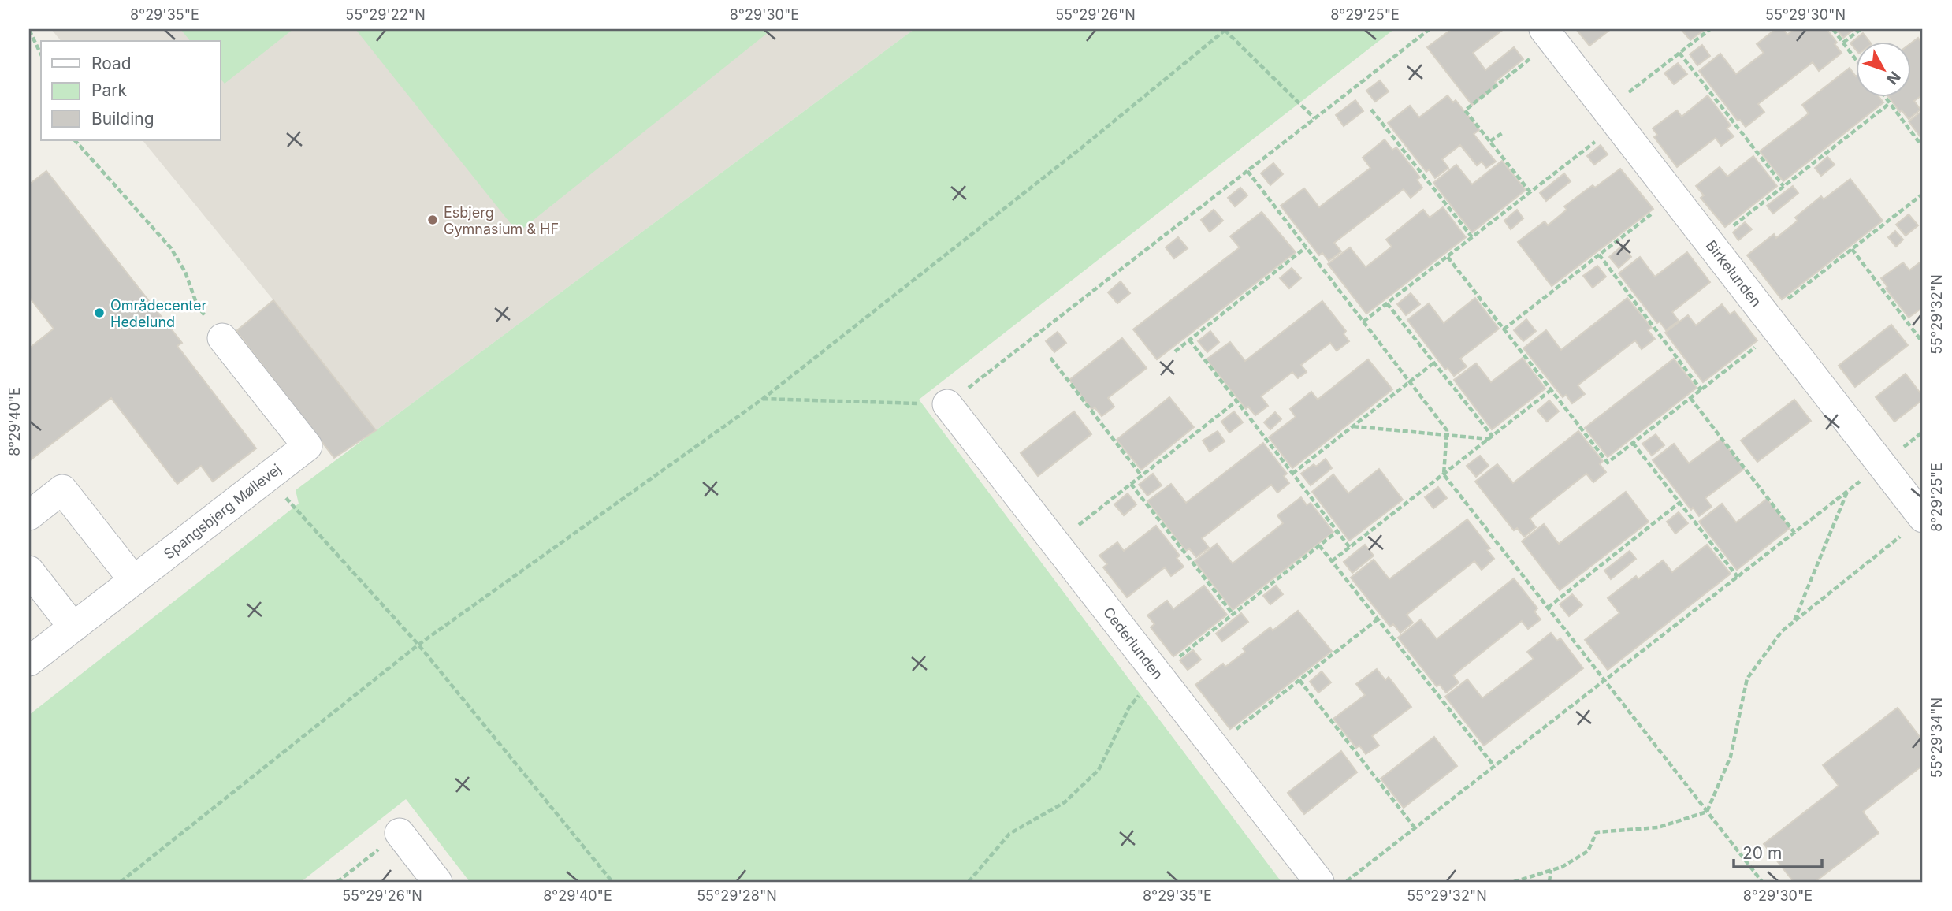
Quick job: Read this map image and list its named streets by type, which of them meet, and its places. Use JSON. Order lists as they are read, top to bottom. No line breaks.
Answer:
{"streets":{"street":["Birkelunden","Spangsbjerg Møllevej","Cederlunden"]},"places":["Esbjerg Gymnasium & HF","Områdecenter Hedelund"],"legend":["Road","Park","Building"],"scale_bar":"20 m","north":"bottom right","coordinates":["8°29'35\"E","55°29'22\"N","8°29'30\"E","55°29'26\"N","8°29'25\"E","55°29'30\"N","55°29'32\"N","8°29'40\"E","55°29'34\"N","55°29'28\"N"]}
